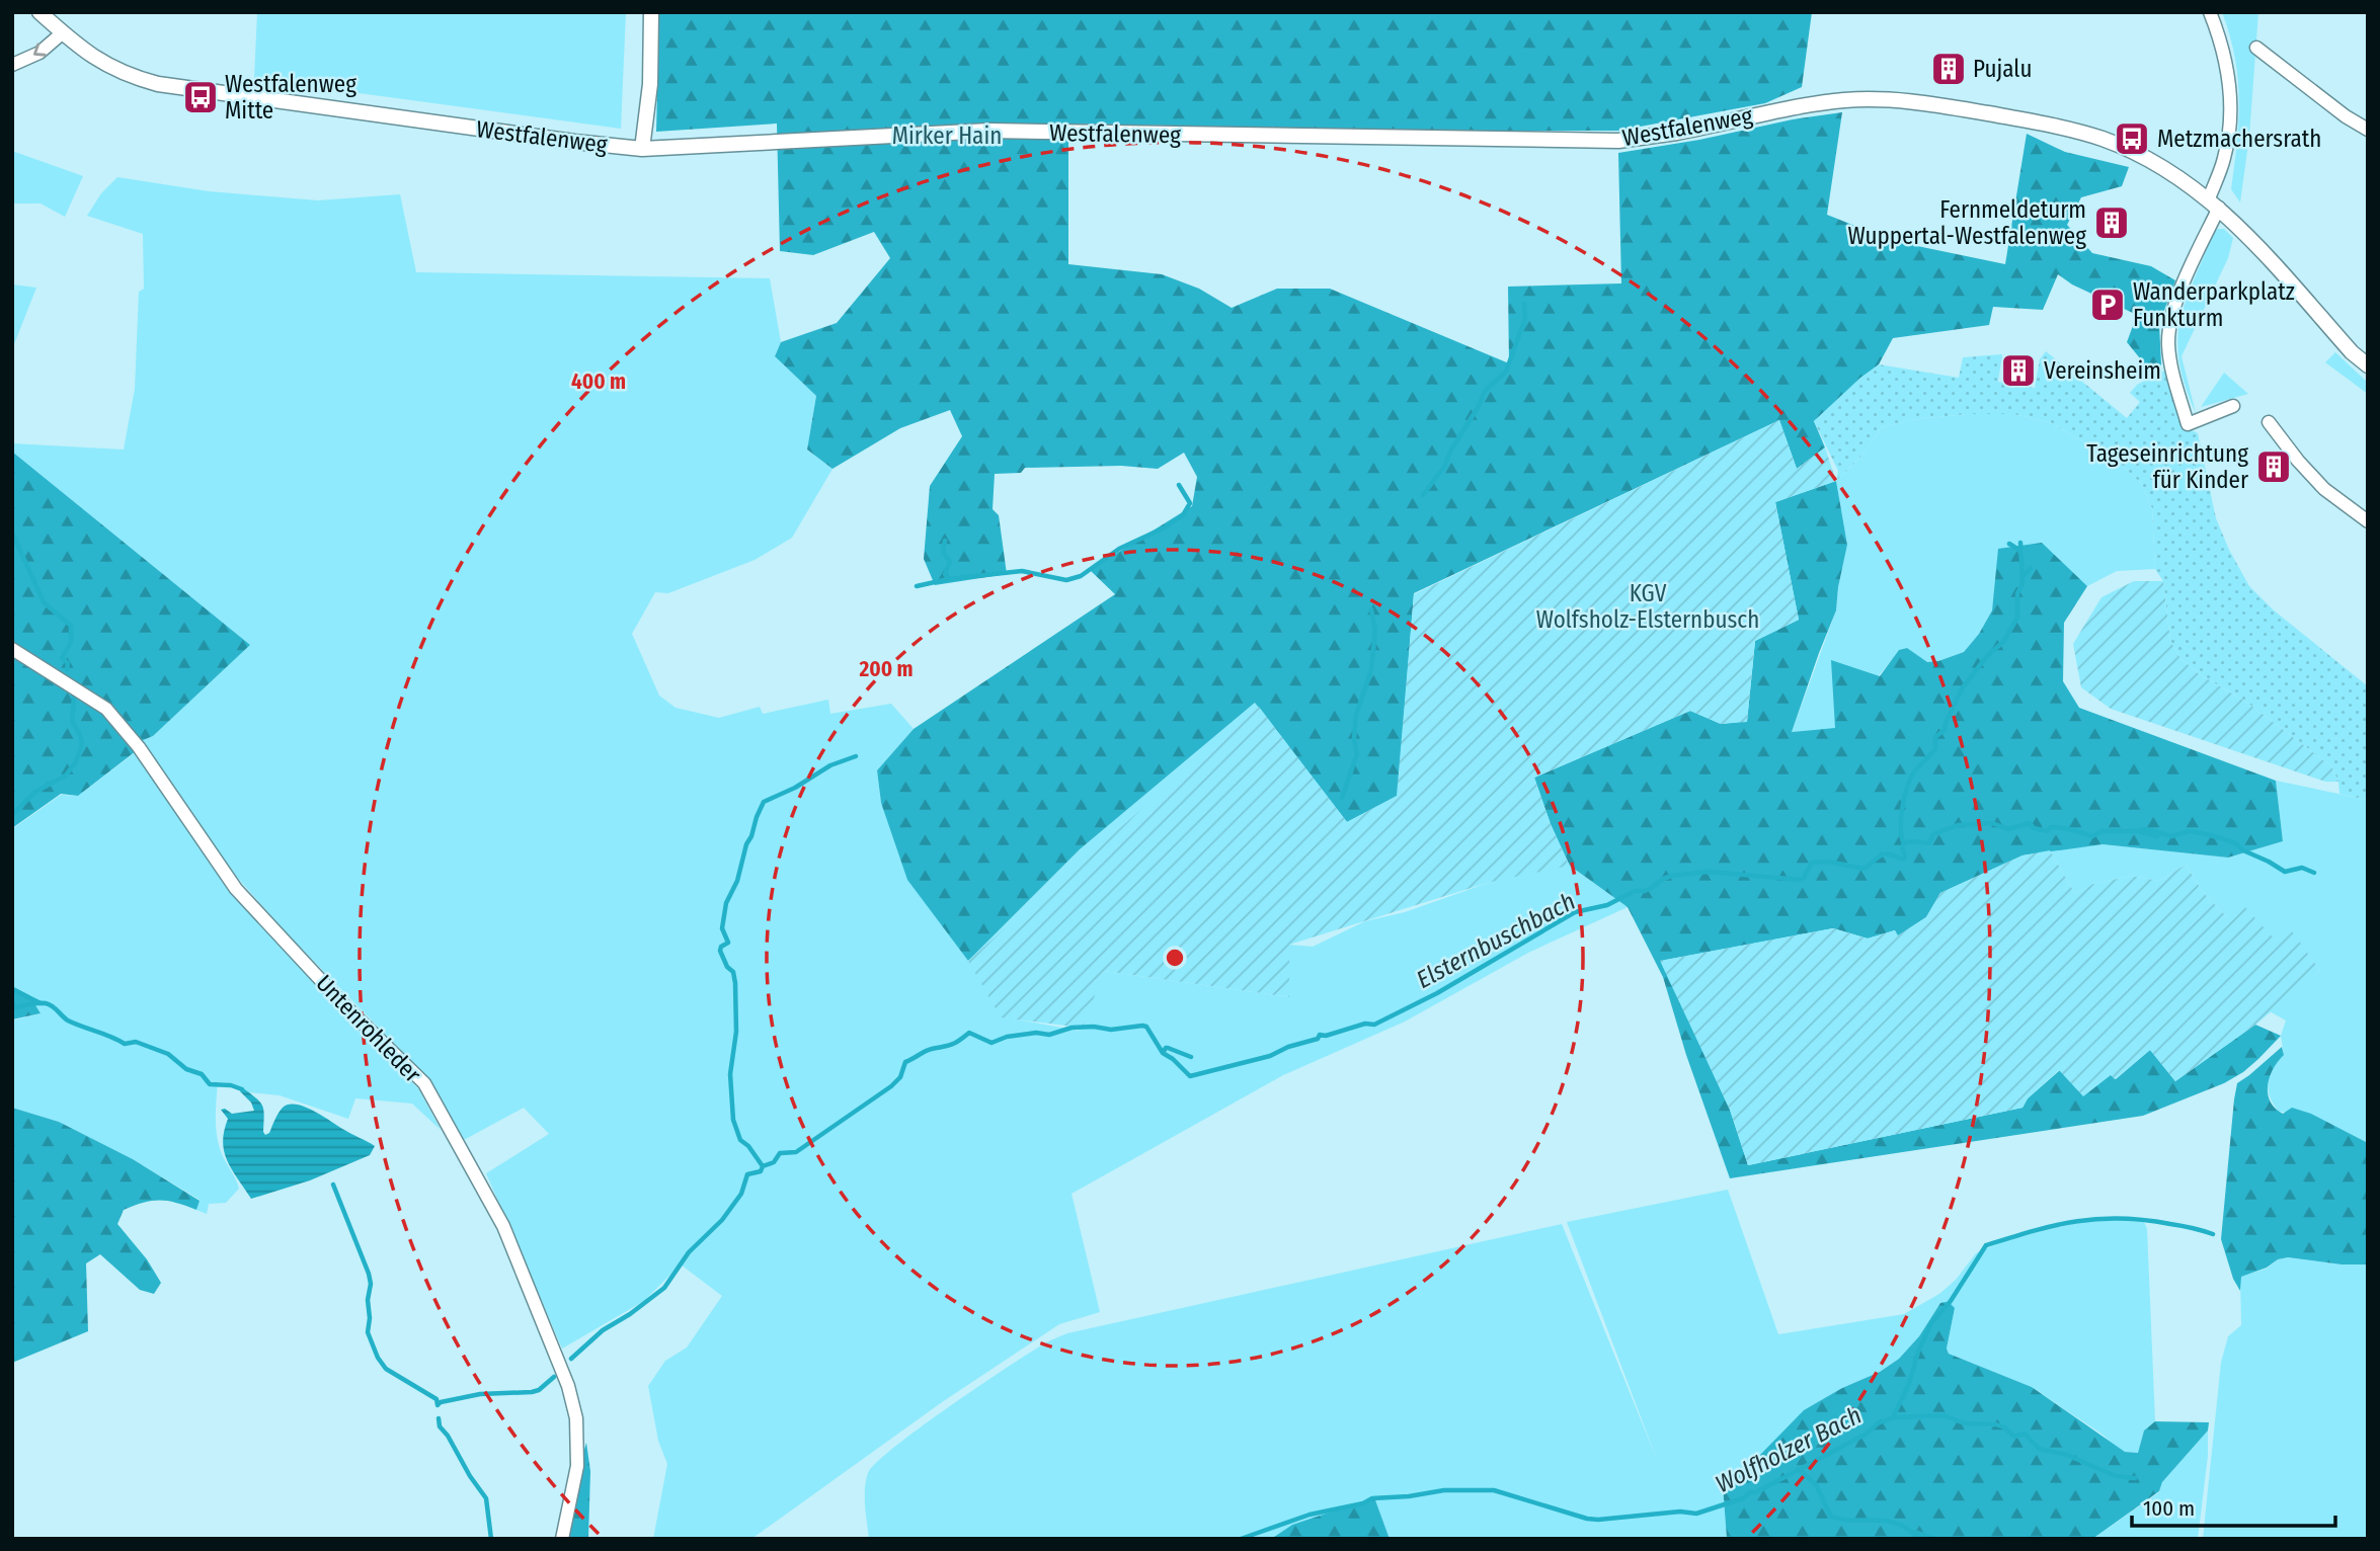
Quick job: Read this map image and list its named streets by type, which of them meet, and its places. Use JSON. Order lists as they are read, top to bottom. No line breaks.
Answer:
{"streets":{"street":["Westfalenweg","Untenrohleder"]},"water":["Elsternbuschbach","Wolfholzer Bach"],"parks":["Mirker Hain","KGV Wolfsholz-Elsternbusch"],"places":{"building":["Pujalu","Fernmeldeturm Wuppertal-Westfalenweg","Vereinsheim","Tageseinrichtung für Kinder"],"bus stop":["Westfalenweg Mitte","Metzmachersrath"],"parking":["Wanderparkplatz Funkturm"]},"scale_bar":"100 m","rings":["400 m","200 m"]}
